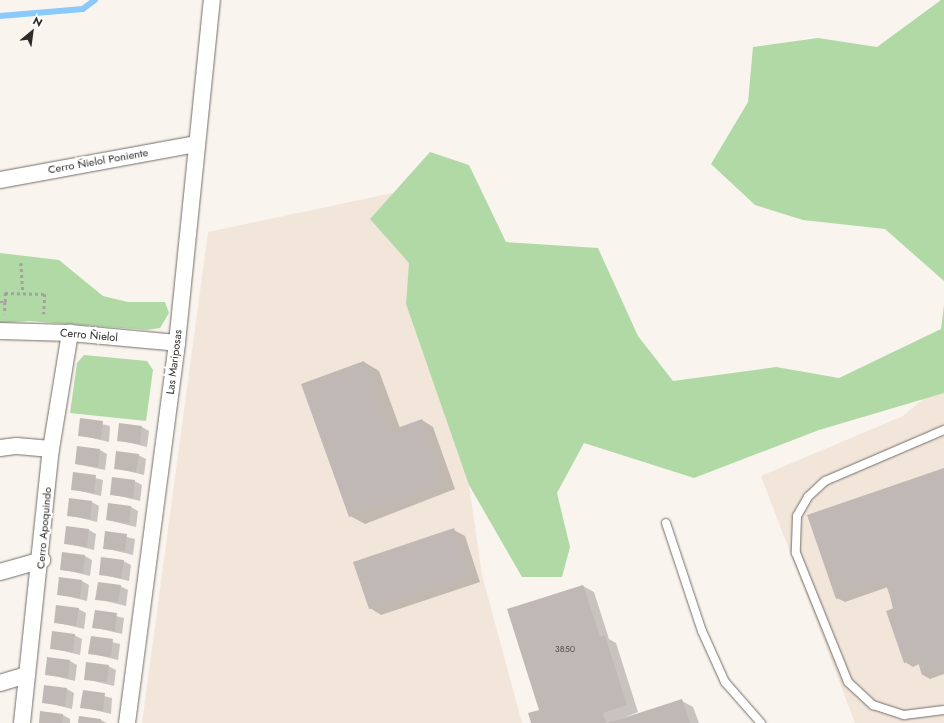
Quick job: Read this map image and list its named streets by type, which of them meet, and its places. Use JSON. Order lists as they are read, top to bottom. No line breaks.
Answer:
{"streets":{"street":["Cerro Ñielol Poniente","Cerro Ñielol","Las Mariposas","Cerro Apoquindo"]},"crossings":[["Cerro Ñielol Poniente","Las Mariposas"],["Cerro Ñielol","Las Mariposas"],["Cerro Ñielol","Cerro Apoquindo"]],"house_numbers":["3850"],"north":"top right"}
